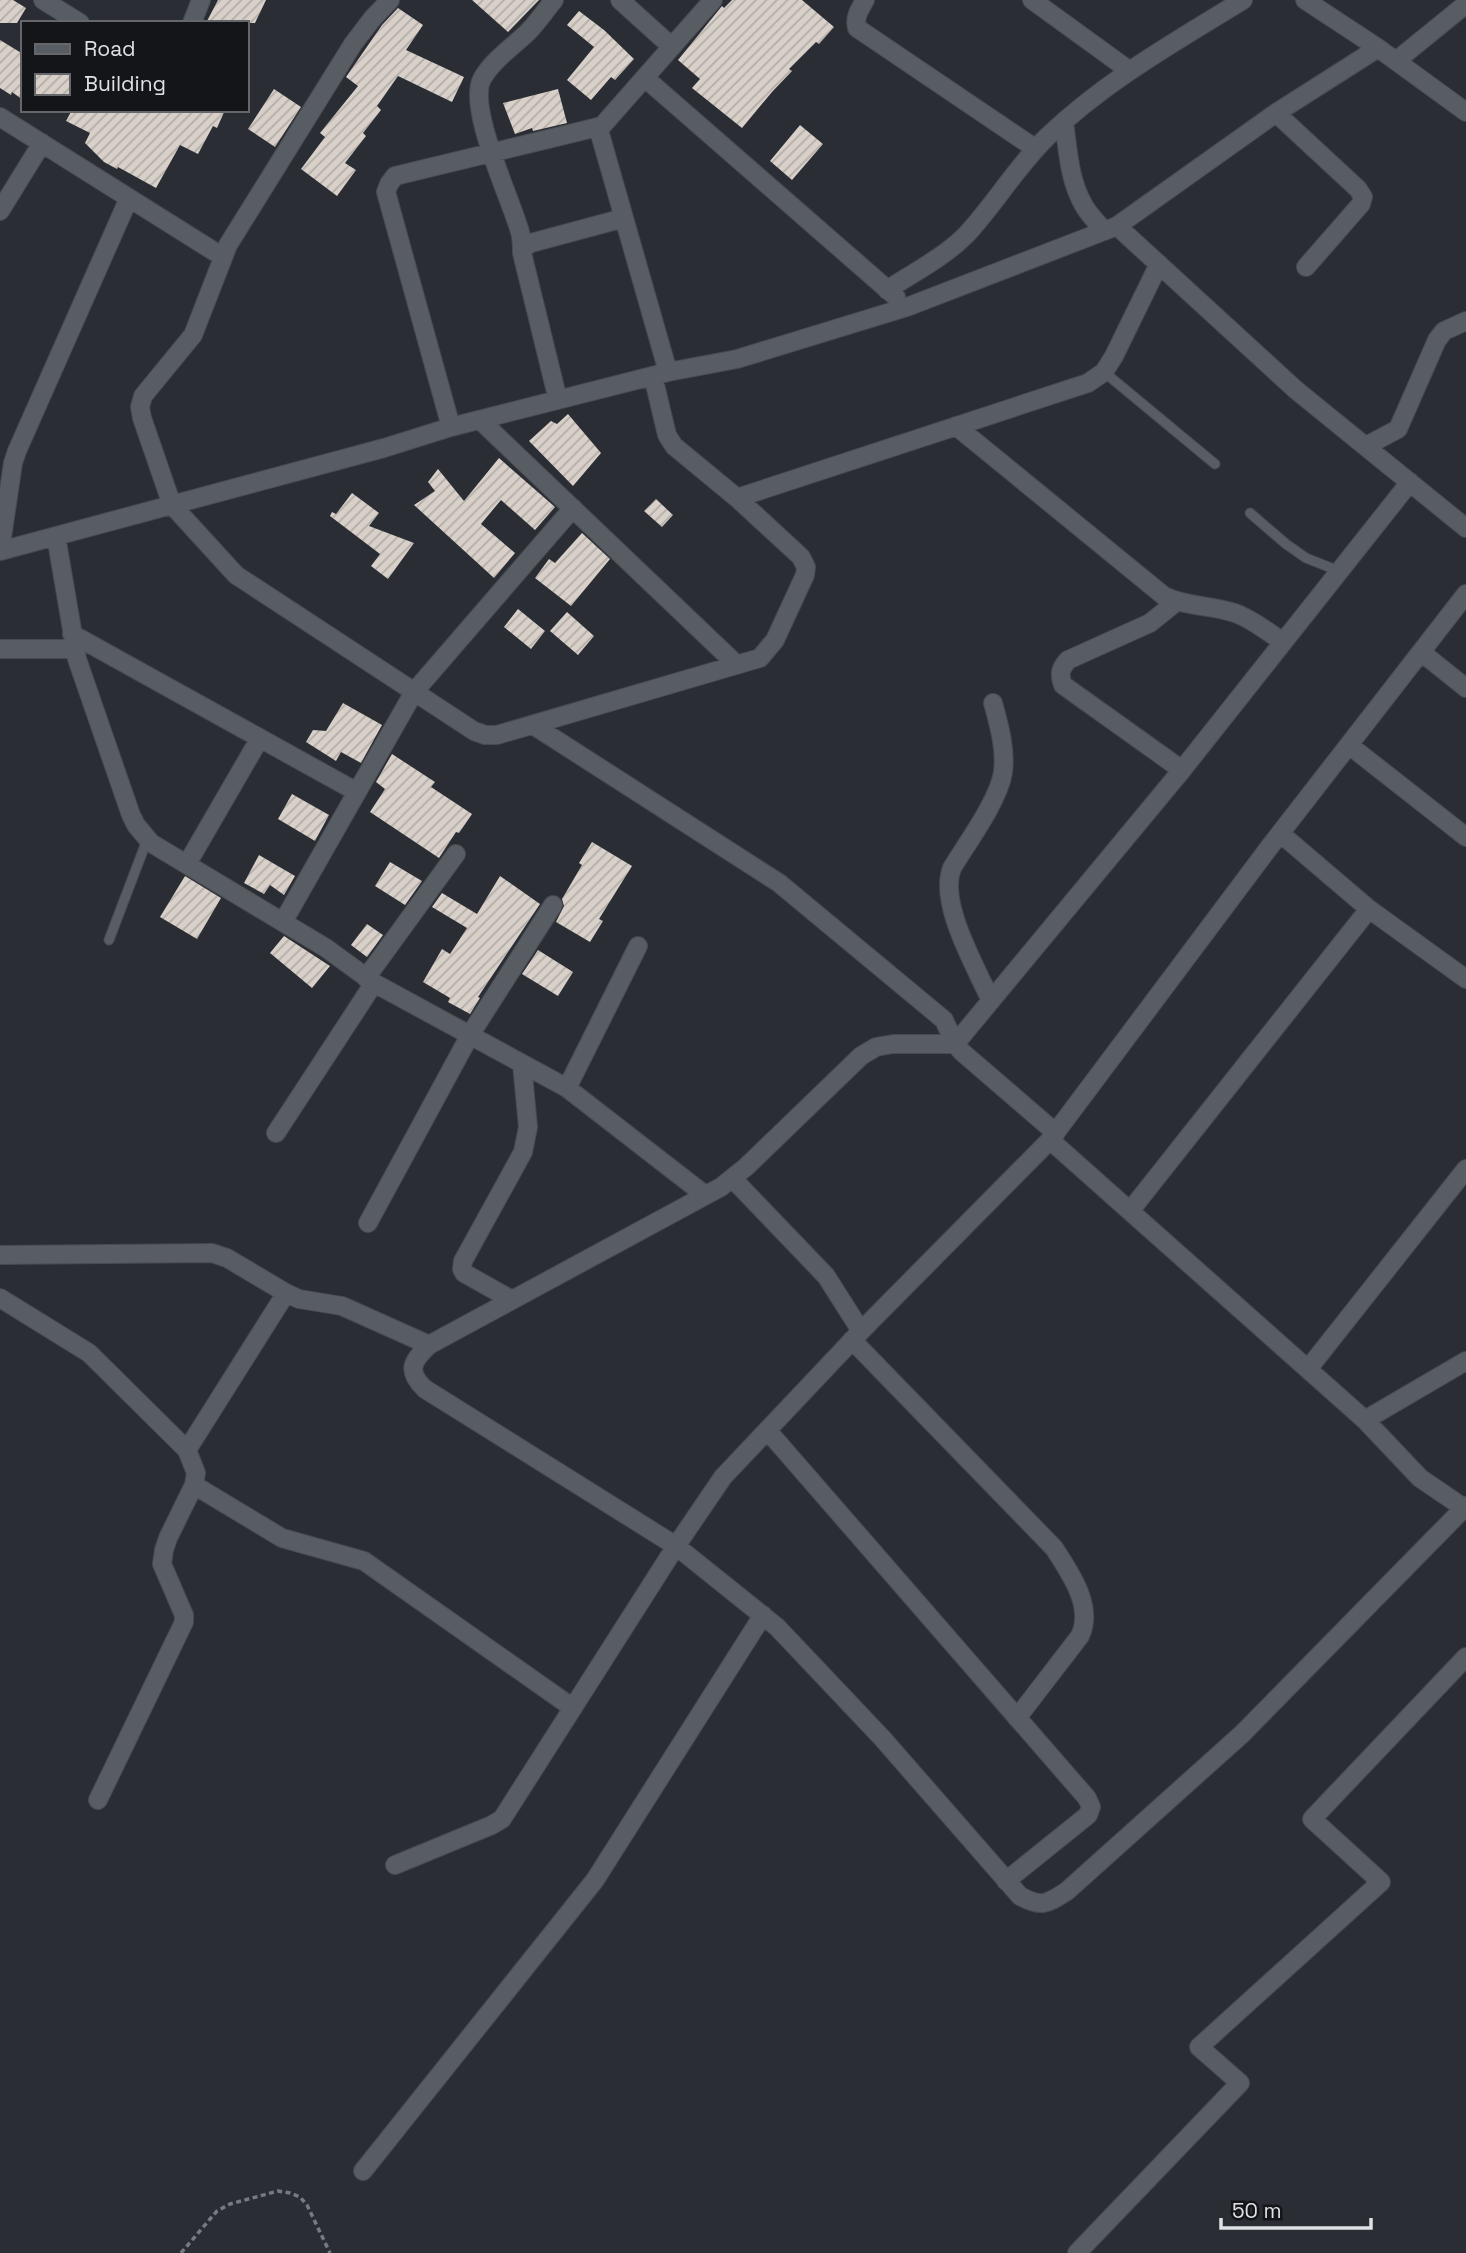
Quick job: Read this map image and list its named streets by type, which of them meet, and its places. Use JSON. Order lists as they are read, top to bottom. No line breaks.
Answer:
{"legend":["Road","Building"],"scale_bar":"50 m"}
